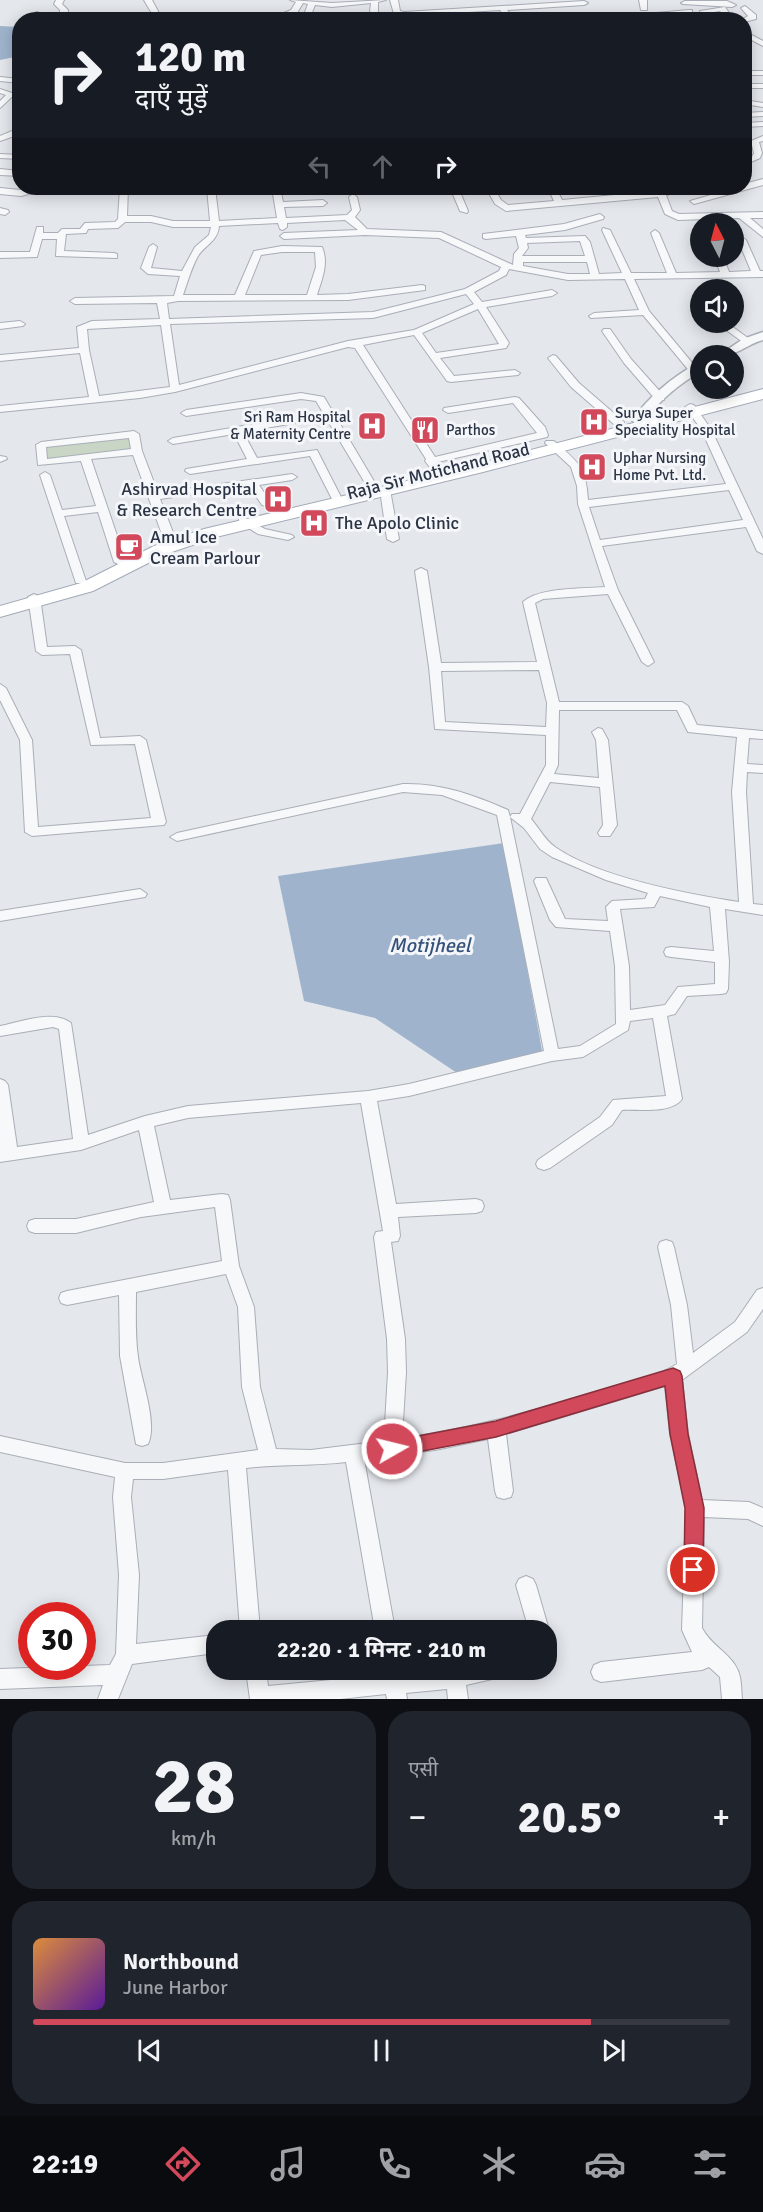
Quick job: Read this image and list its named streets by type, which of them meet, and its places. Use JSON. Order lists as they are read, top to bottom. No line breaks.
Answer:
{"streets":{"main road":["Raja Sir Motichand Road"]},"water":["Motijheel"],"places":{"hospital":["Surya Super Speciality Hospital","Sri Ram Hospital & Maternity Centre","Uphar Nursing Home Pvt. Ltd.","Ashirvad Hospital & Research Centre","The Apolo Clinic"],"restaurant":["Parthos"],"cafe":["Amul Ice Cream Parlour"]},"north":"top","page":{"turn":["120 m","दाएँ मुड़ें"],"limit":"30","trip":"22:20 · 1 मिनट · 210 m","tile":[["28","km/h"],"एसी"],"heat":["−","20.5°","+"],"song":["Northbound","June Harbor"],"tabs":"22:19"}}
